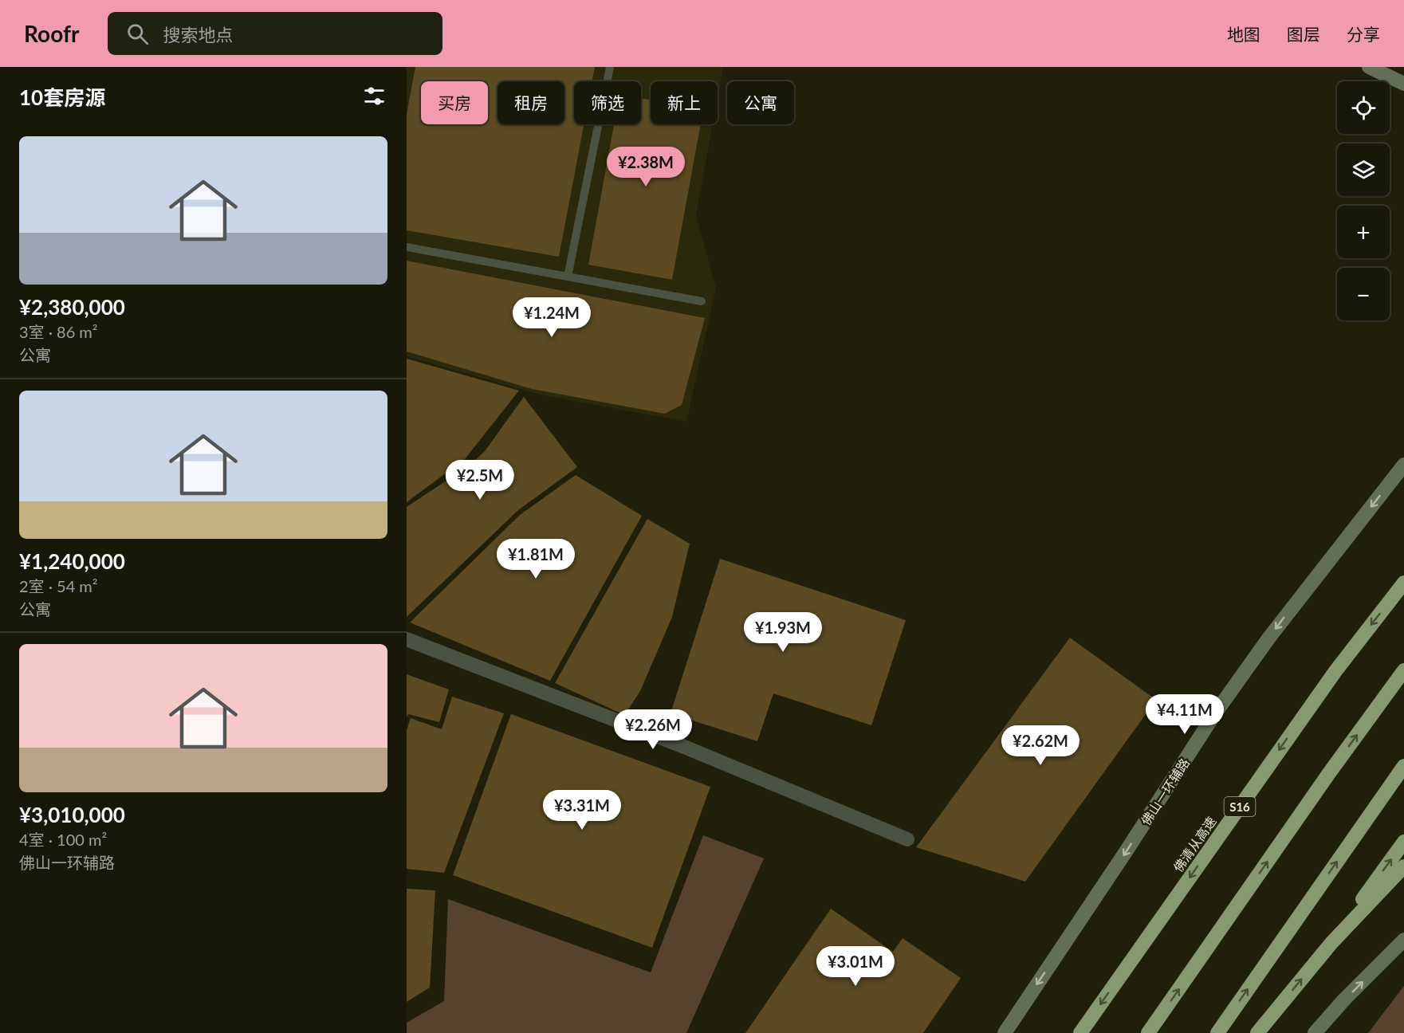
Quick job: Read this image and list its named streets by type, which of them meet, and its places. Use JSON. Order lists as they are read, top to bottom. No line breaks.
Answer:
{"streets":{"highway":["S16","佛清从高速"],"main road":["佛山一环辅路"]},"one_way":["佛山一环辅路"],"page":{"header":"Roofr","search":"搜索地点","nav":["地图","图层","分享"],"heading":"10套房源","map_buttons":["+","−"],"chip":["买房","租房","筛选","新上","公寓"],"list":[{"name":"¥2,380,000","note":"3室 · 86 m² · 公寓"},{"name":"¥1,240,000","note":"2室 · 54 m² · 公寓"},{"name":"¥3,010,000","note":"4室 · 100 m² · 佛山一环辅路"}],"price":["¥2.38M","¥1.24M","¥2.5M","¥1.81M","¥1.93M","¥4.11M","¥2.26M","¥2.62M","¥3.31M","¥3.01M"]}}
